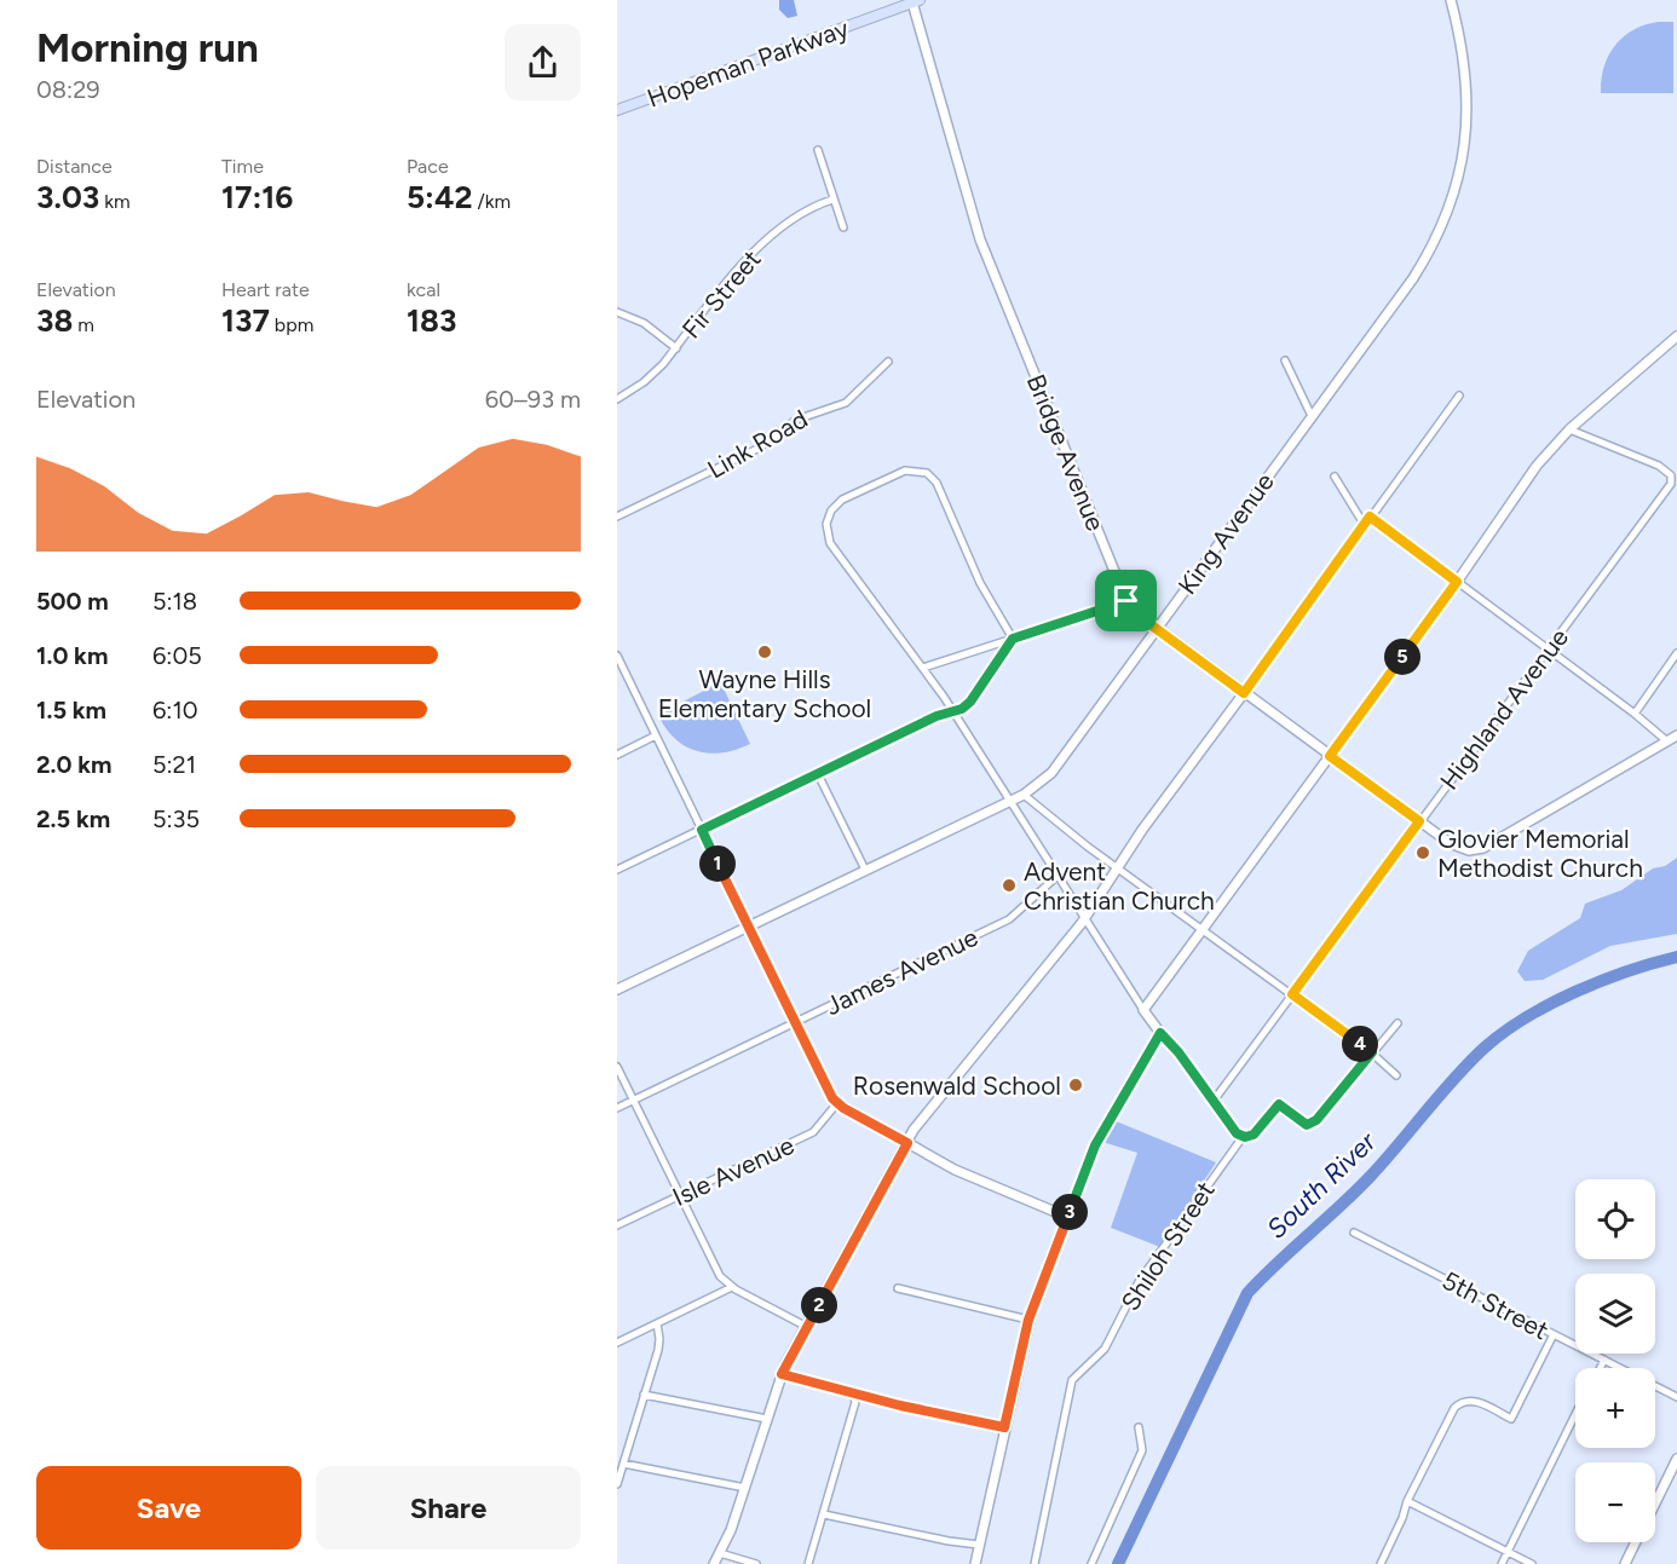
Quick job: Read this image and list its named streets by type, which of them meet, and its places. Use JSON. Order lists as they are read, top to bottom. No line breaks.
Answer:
{"streets":{"main road":["Hopeman Parkway"],"street":["Fir Street","Link Road","Bridge Avenue","King Avenue","Highland Avenue","James Avenue","Isle Avenue","Shiloh Street","5th Street"]},"crossings":[["Hopeman Parkway","Bridge Avenue"],["Bridge Avenue","King Avenue"],["Bridge Avenue","Highland Avenue"]],"water":["South River"],"places":["Wayne Hills Elementary School","Glovier Memorial Methodist Church","Advent Christian Church","Rosenwald School"],"page":{"heading":["Morning run","08:29"],"stats":[["Distance","3.03 km"],["Time","17:16"],["Pace","5:42 /km"],["Elevation","38 m"],["Heart rate","137 bpm"],["kcal","183"]],"chart":["Elevation","60–93 m"],"list":[{"name":"500 m","note":"5:18"},{"name":"1.0 km","note":"6:05"},{"name":"1.5 km","note":"6:10"},{"name":"2.0 km","note":"5:21"},{"name":"2.5 km","note":"5:35"}],"pins":["5","1","4","3","2"],"map_buttons":["+","−"],"buttons":["Save","Share"]}}
